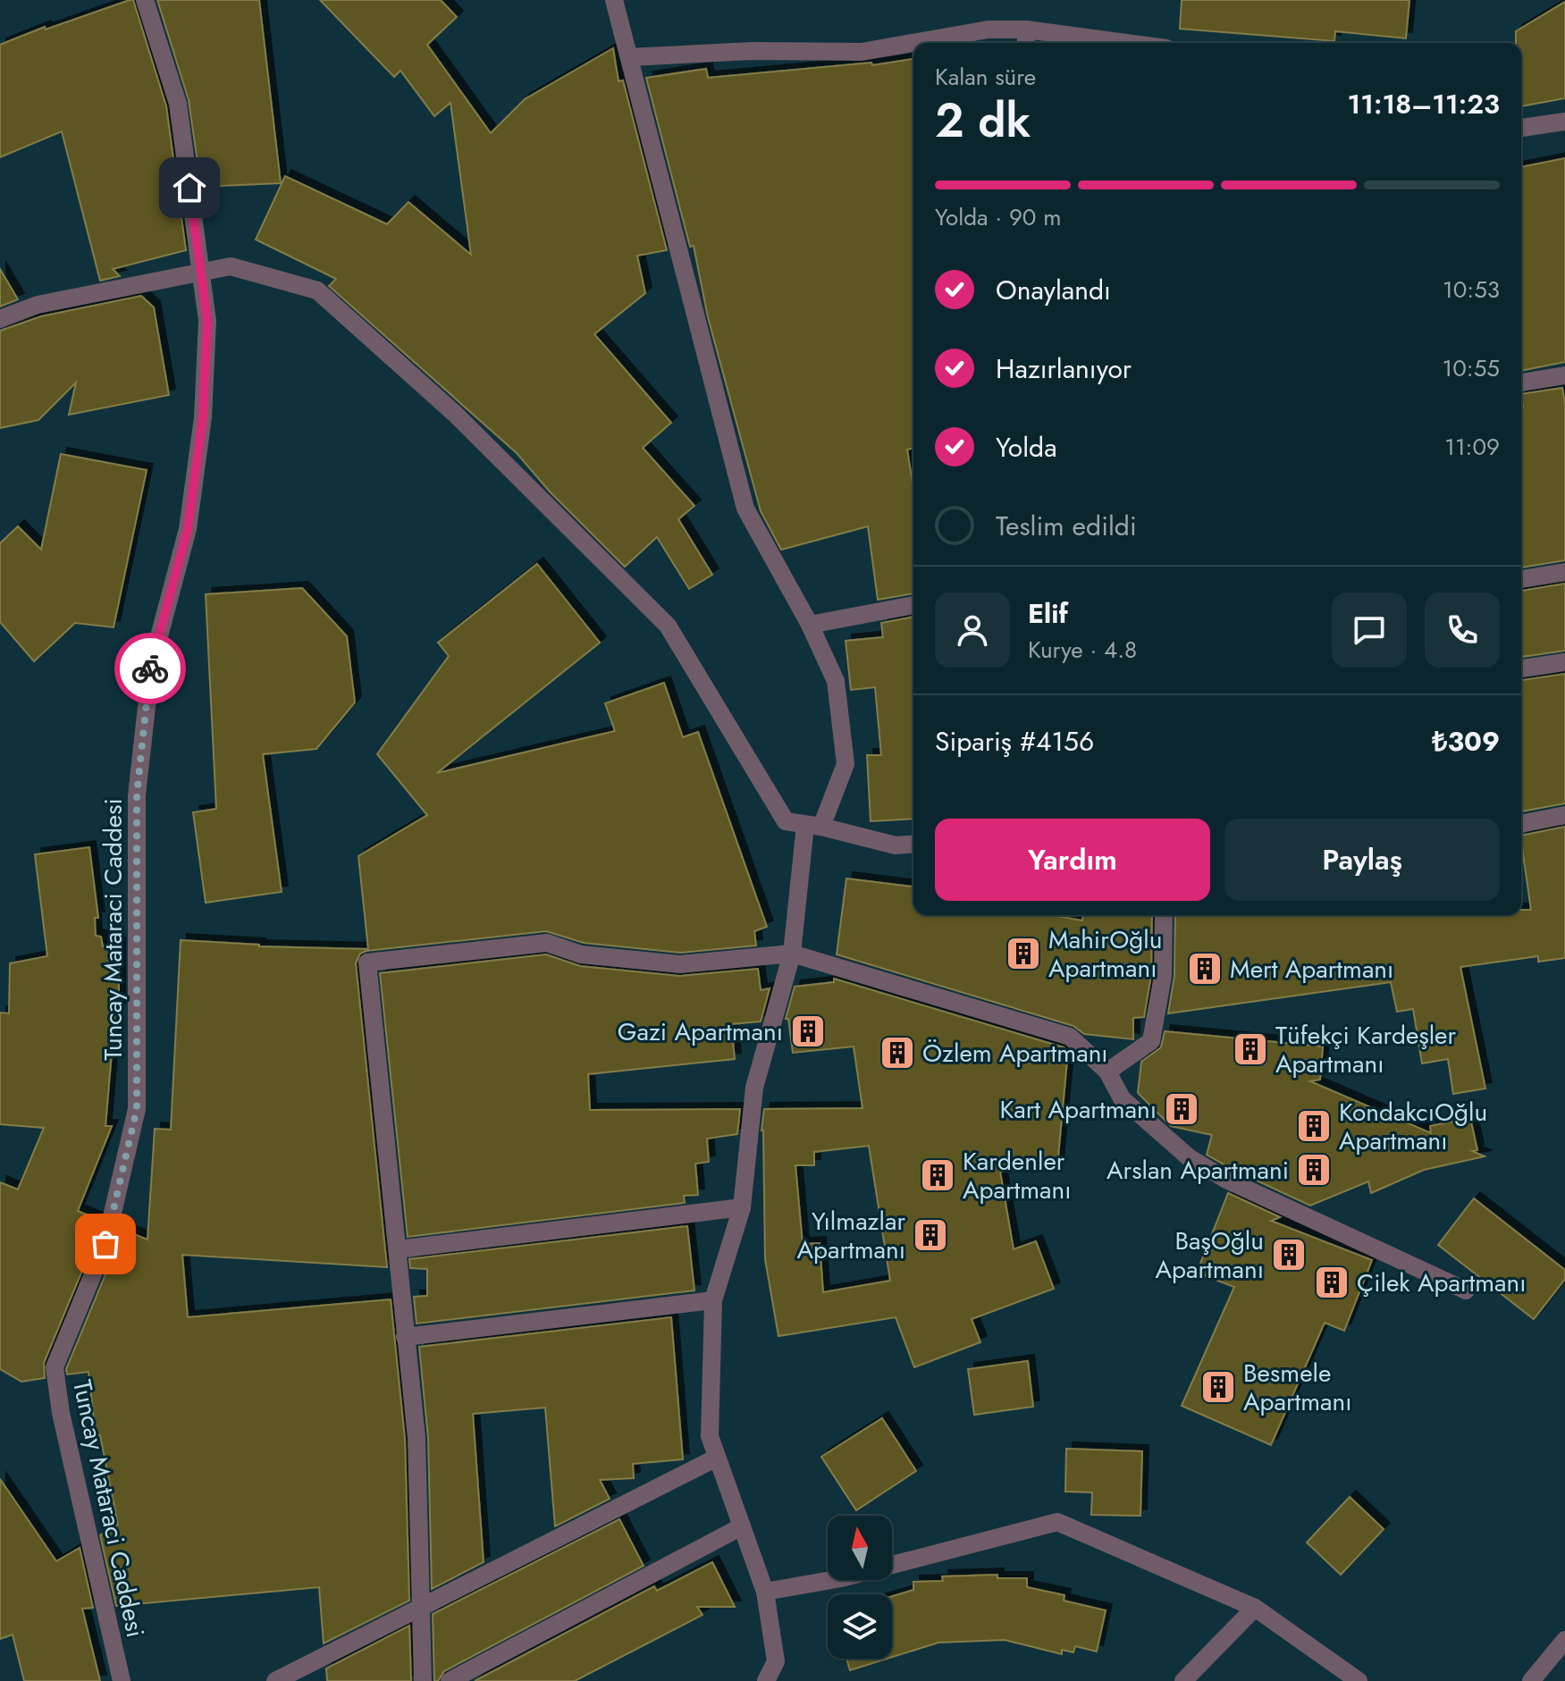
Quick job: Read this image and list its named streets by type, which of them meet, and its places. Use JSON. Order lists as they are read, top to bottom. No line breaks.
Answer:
{"streets":{"street":["Tuncay Mataraci Caddesi"]},"places":{"building":["MahirOğlu Apartmanı","Mert Apartmanı","Gazi Apartmanı","Tüfekçi Kardeşler Apartmanı","Özlem Apartmanı","Kart Apartmanı","KondakcıOğlu Apartmanı","Arslan Apartmani","Kardenler Apartmanı","Yılmazlar Apartmanı","BaşOğlu Apartmanı","Çilek Apartmanı","Besmele Apartmanı"]},"north":"top","page":{"heading":["2 dk","Kalan süre","11:18–11:23"],"panel":["Elif","Kurye · 4.8","Sipariş #4156","₺309"],"bar":"Yolda · 90 m","list":[["Onaylandı","10:53"],["Hazırlanıyor","10:55"],["Yolda","11:09"],"Teslim edildi"],"buttons":["Yardım","Paylaş"]}}
